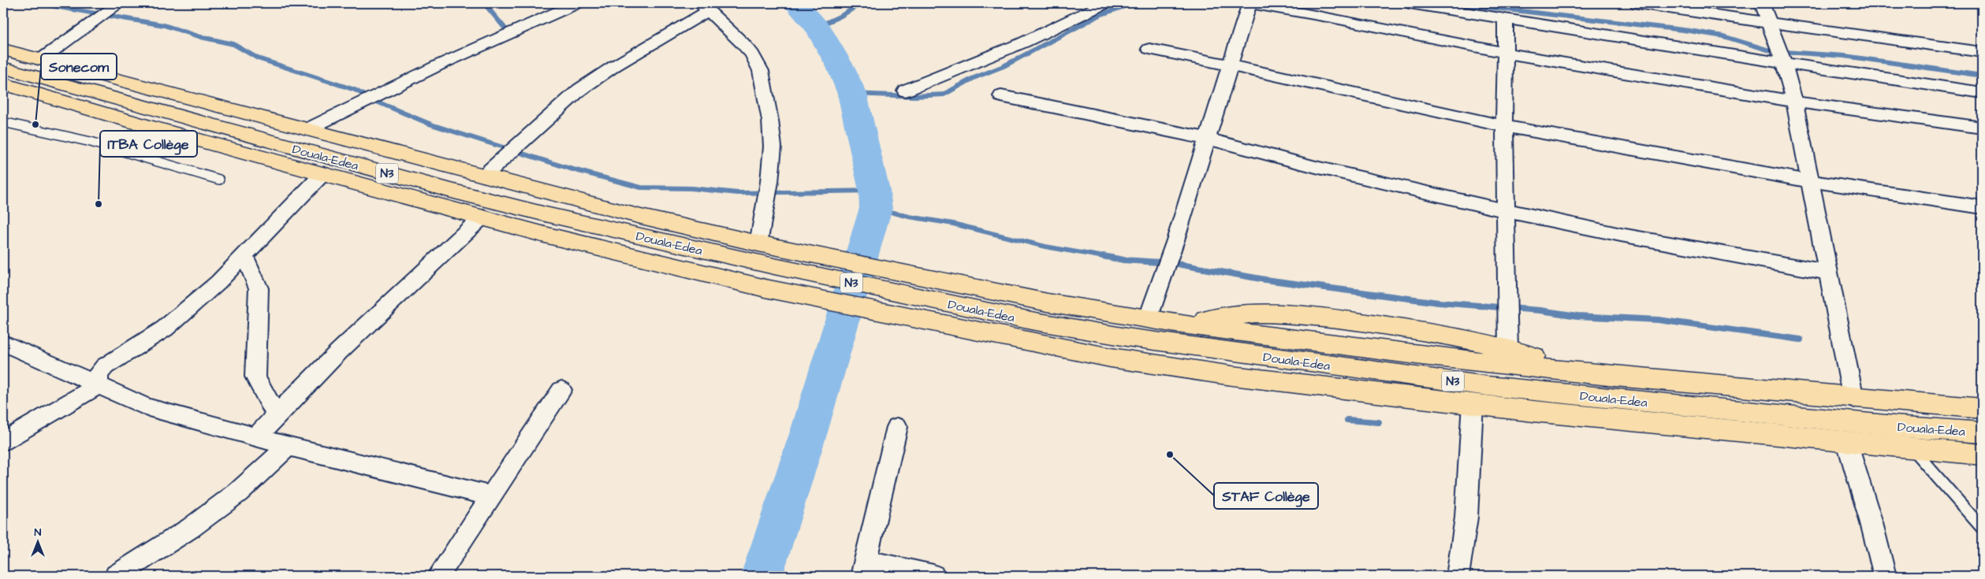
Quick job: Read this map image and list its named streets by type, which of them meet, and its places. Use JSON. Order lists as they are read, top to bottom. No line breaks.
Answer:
{"streets":{"main road":["Douala-Edea","N3"]},"places":["Sonecom","ITBA Collège","STAF Collège"],"north":"top"}
